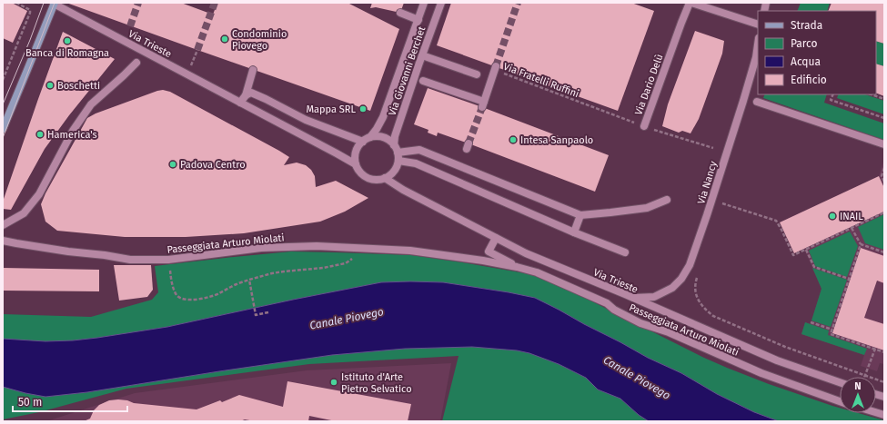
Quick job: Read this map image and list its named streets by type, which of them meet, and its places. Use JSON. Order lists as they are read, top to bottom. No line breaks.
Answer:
{"streets":{"street":["Via Trieste","Via Giovanni Berchet","Via Dario Delù","Via Nancy","Passeggiata Arturo Miolati"],"path":["Via Fratelli Ruffini"]},"crossings":[["Via Trieste","Via Giovanni Berchet"],["Via Trieste","Via Nancy"],["Via Trieste","Passeggiata Arturo Miolati"],["Via Fratelli Ruffini","Via Dario Delù"]],"water":["Canale Piovego"],"places":["Condominio Piovego","Banca di Romagna","Boschetti","Mappa SRL","Hamerica's","Intesa Sanpaolo","Padova Centro","INAIL","Istituto d'Arte Pietro Selvatico"],"legend":["Strada","Parco","Acqua","Edificio"],"scale_bar":"50 m","north":"top"}
